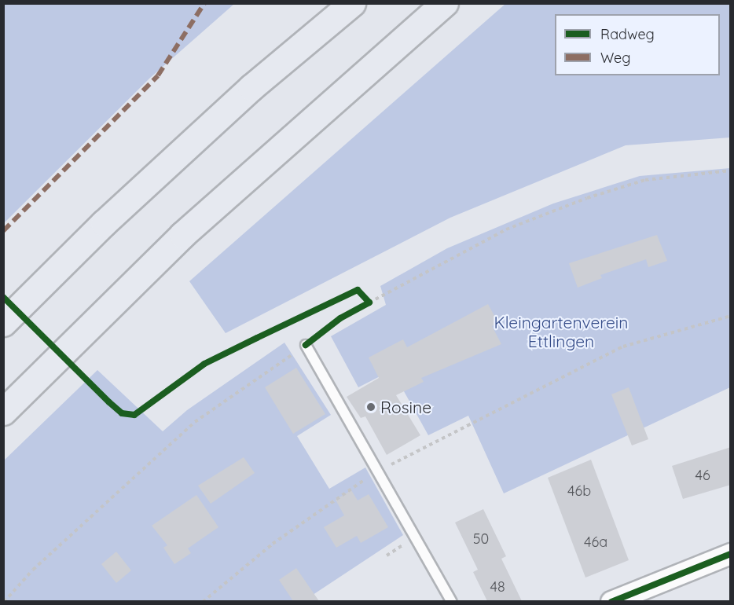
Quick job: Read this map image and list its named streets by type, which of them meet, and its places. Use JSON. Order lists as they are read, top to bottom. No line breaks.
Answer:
{"parks":["Kleingartenverein Ettlingen"],"places":["Rosine"],"house_numbers":["46","46b","50","46a","48"],"legend":["Radweg","Weg"]}
